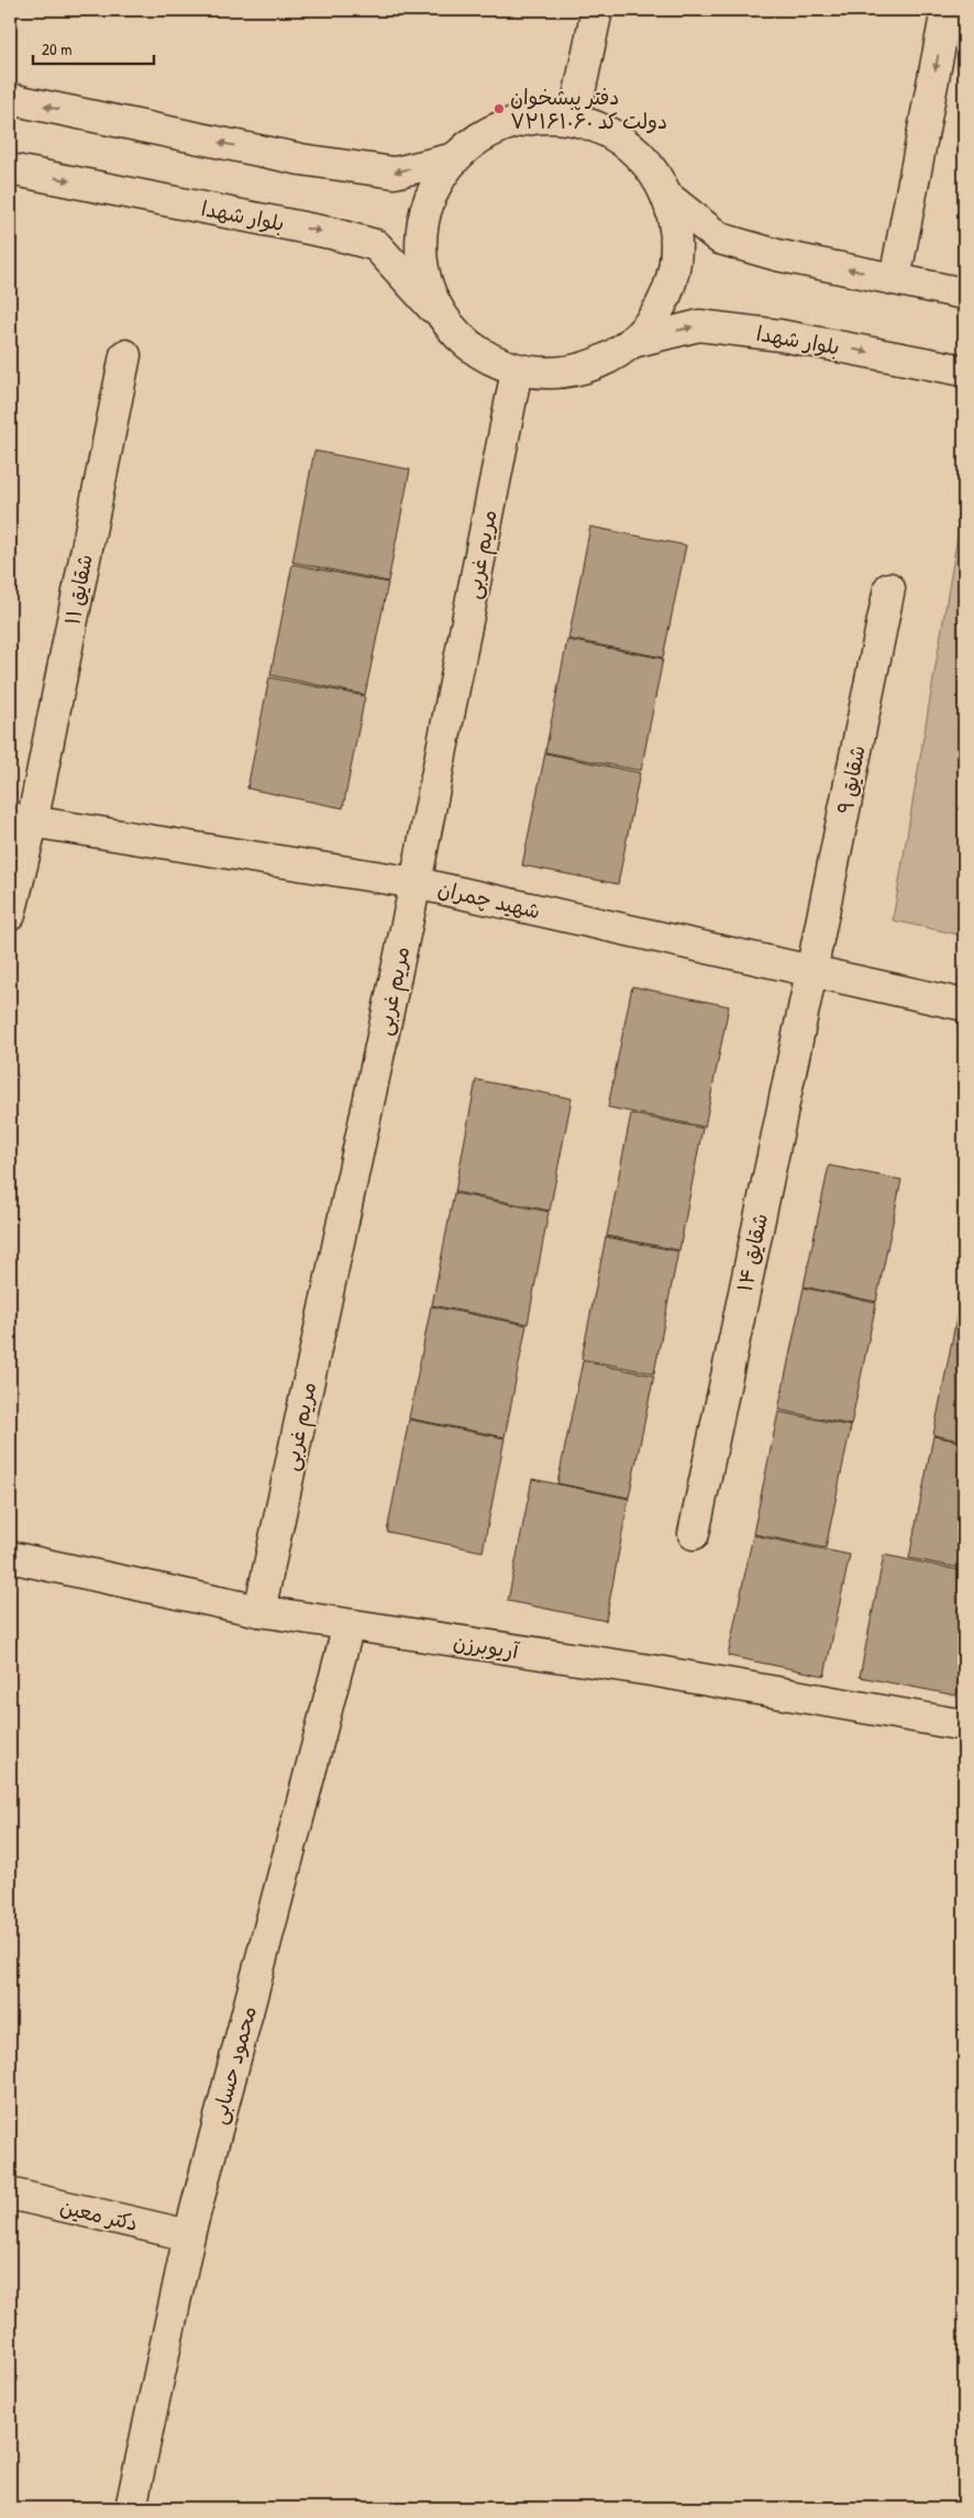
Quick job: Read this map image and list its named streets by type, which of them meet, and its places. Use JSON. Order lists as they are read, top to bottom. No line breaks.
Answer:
{"streets":{"street":["بلوار شهدا","مریم غربی","شقایق ۱۱","شقایق ۹","شهید چمران","شقایق ۱۴","آریوبرزن","محمود حسابی","دکتر معین"]},"crossings":[["بلوار شهدا","مریم غربی"],["مریم غربی","شهید چمران"],["مریم غربی","آریوبرزن"],["شقایق ۱۱","شهید چمران"],["شقایق ۹","شهید چمران"],["شقایق ۹","شقایق ۱۴"],["شهید چمران","شقایق ۱۴"],["آریوبرزن","محمود حسابی"],["محمود حسابی","دکتر معین"]],"places":["دفتر پبشخوان دولت کد ۷۲۱۶۱۰۶۰"],"scale_bar":"20 m"}
